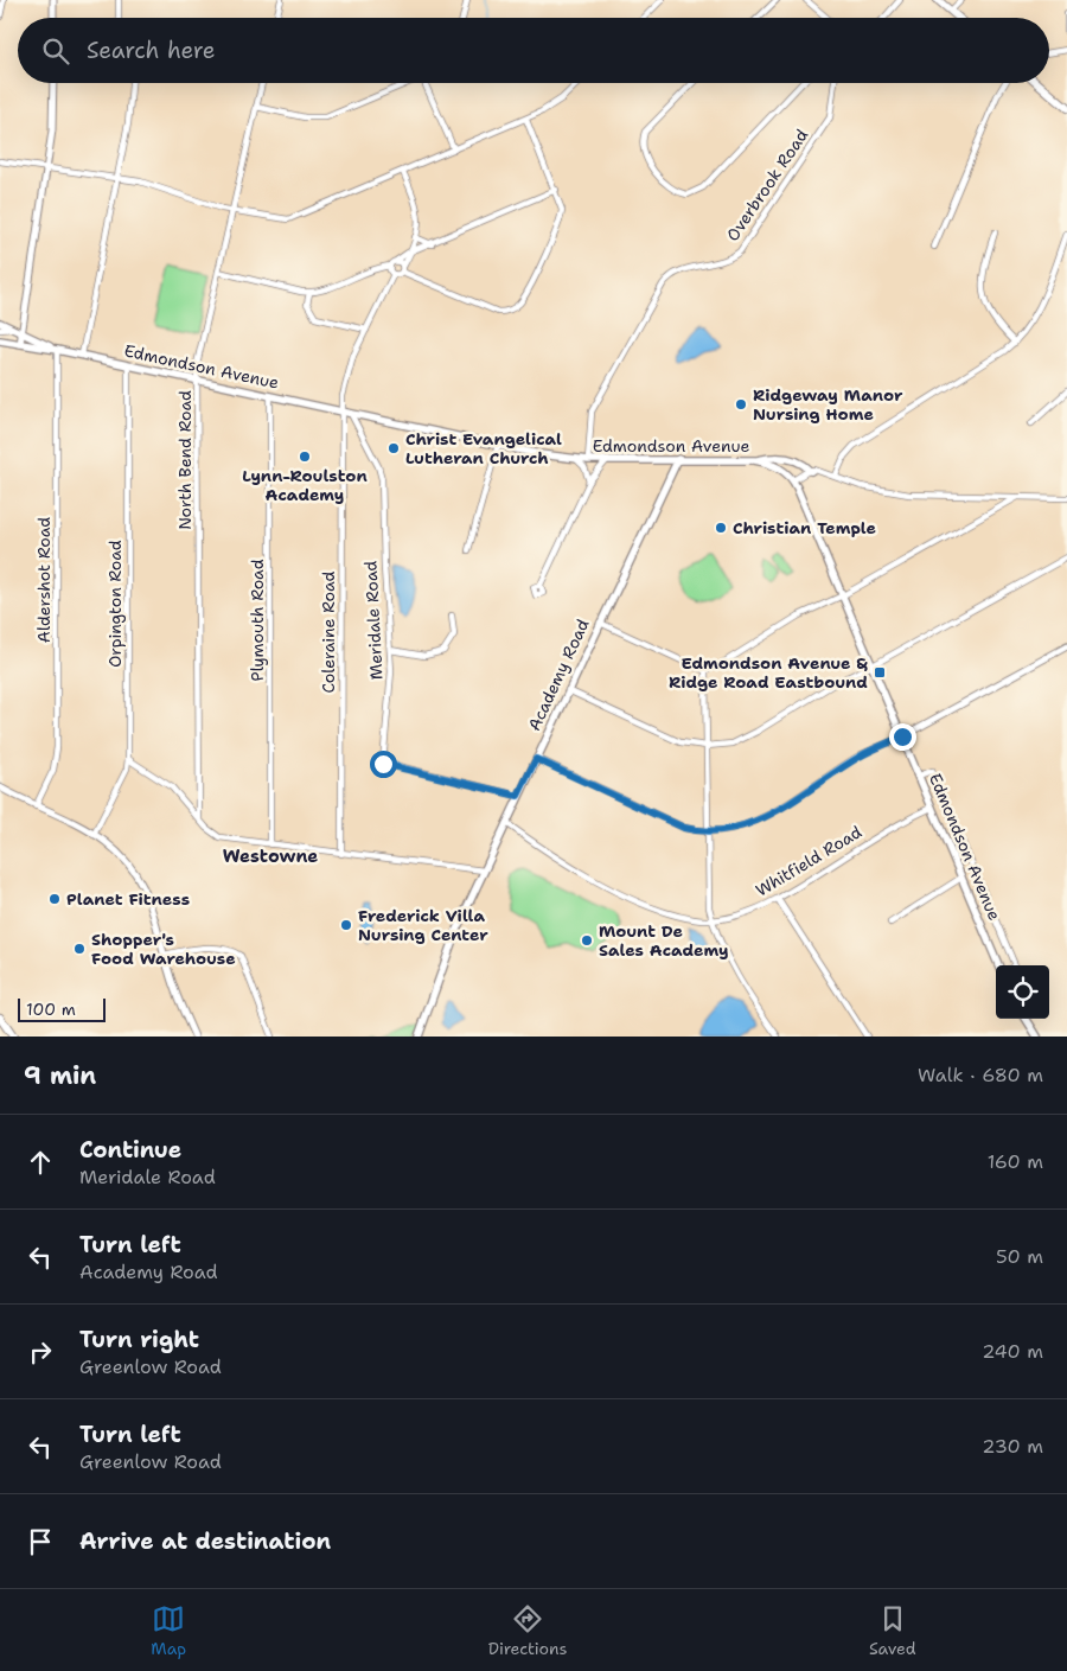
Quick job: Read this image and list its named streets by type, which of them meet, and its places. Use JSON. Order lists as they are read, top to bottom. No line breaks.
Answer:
{"streets":{"main road":["Edmondson Avenue","Academy Road"],"street":["Overbrook Road","North Bend Road","Aldershot Road","Orpington Road","Plymouth Road","Meridale Road","Coleraine Road","Whitfield Road"]},"crossings":[["Overbrook Road","Edmondson Avenue"],["Edmondson Avenue","North Bend Road"],["Edmondson Avenue","Aldershot Road"],["Edmondson Avenue","Orpington Road"],["Edmondson Avenue","Plymouth Road"],["Edmondson Avenue","Meridale Road"],["Edmondson Avenue","Coleraine Road"],["Edmondson Avenue","Academy Road"],["Edmondson Avenue","Whitfield Road"],["Meridale Road","Academy Road"],["Academy Road","Whitfield Road"]],"districts":["Westowne"],"places":{"other":["Ridgeway Manor Nursing Home","Christ Evangelical Lutheran Church","Lynn-Roulston Academy","Christian Temple","Planet Fitness","Frederick Villa Nursing Center","Mount De Sales Academy","Shopper's Food Warehouse"],"transit":["Edmondson Avenue & Ridge Road Eastbound"]},"scale_bar":"100 m","page":{"search":"Search here","scale":"100 m","heading":["9 min","Walk · 680 m"],"list":[["Continue","Meridale Road","160 m"],["Turn left","Academy Road","50 m"],["Turn right","Greenlow Road","240 m"],["Turn left","Greenlow Road","230 m"],"Arrive at destination"],"nav":["Map","Directions","Saved"]}}
